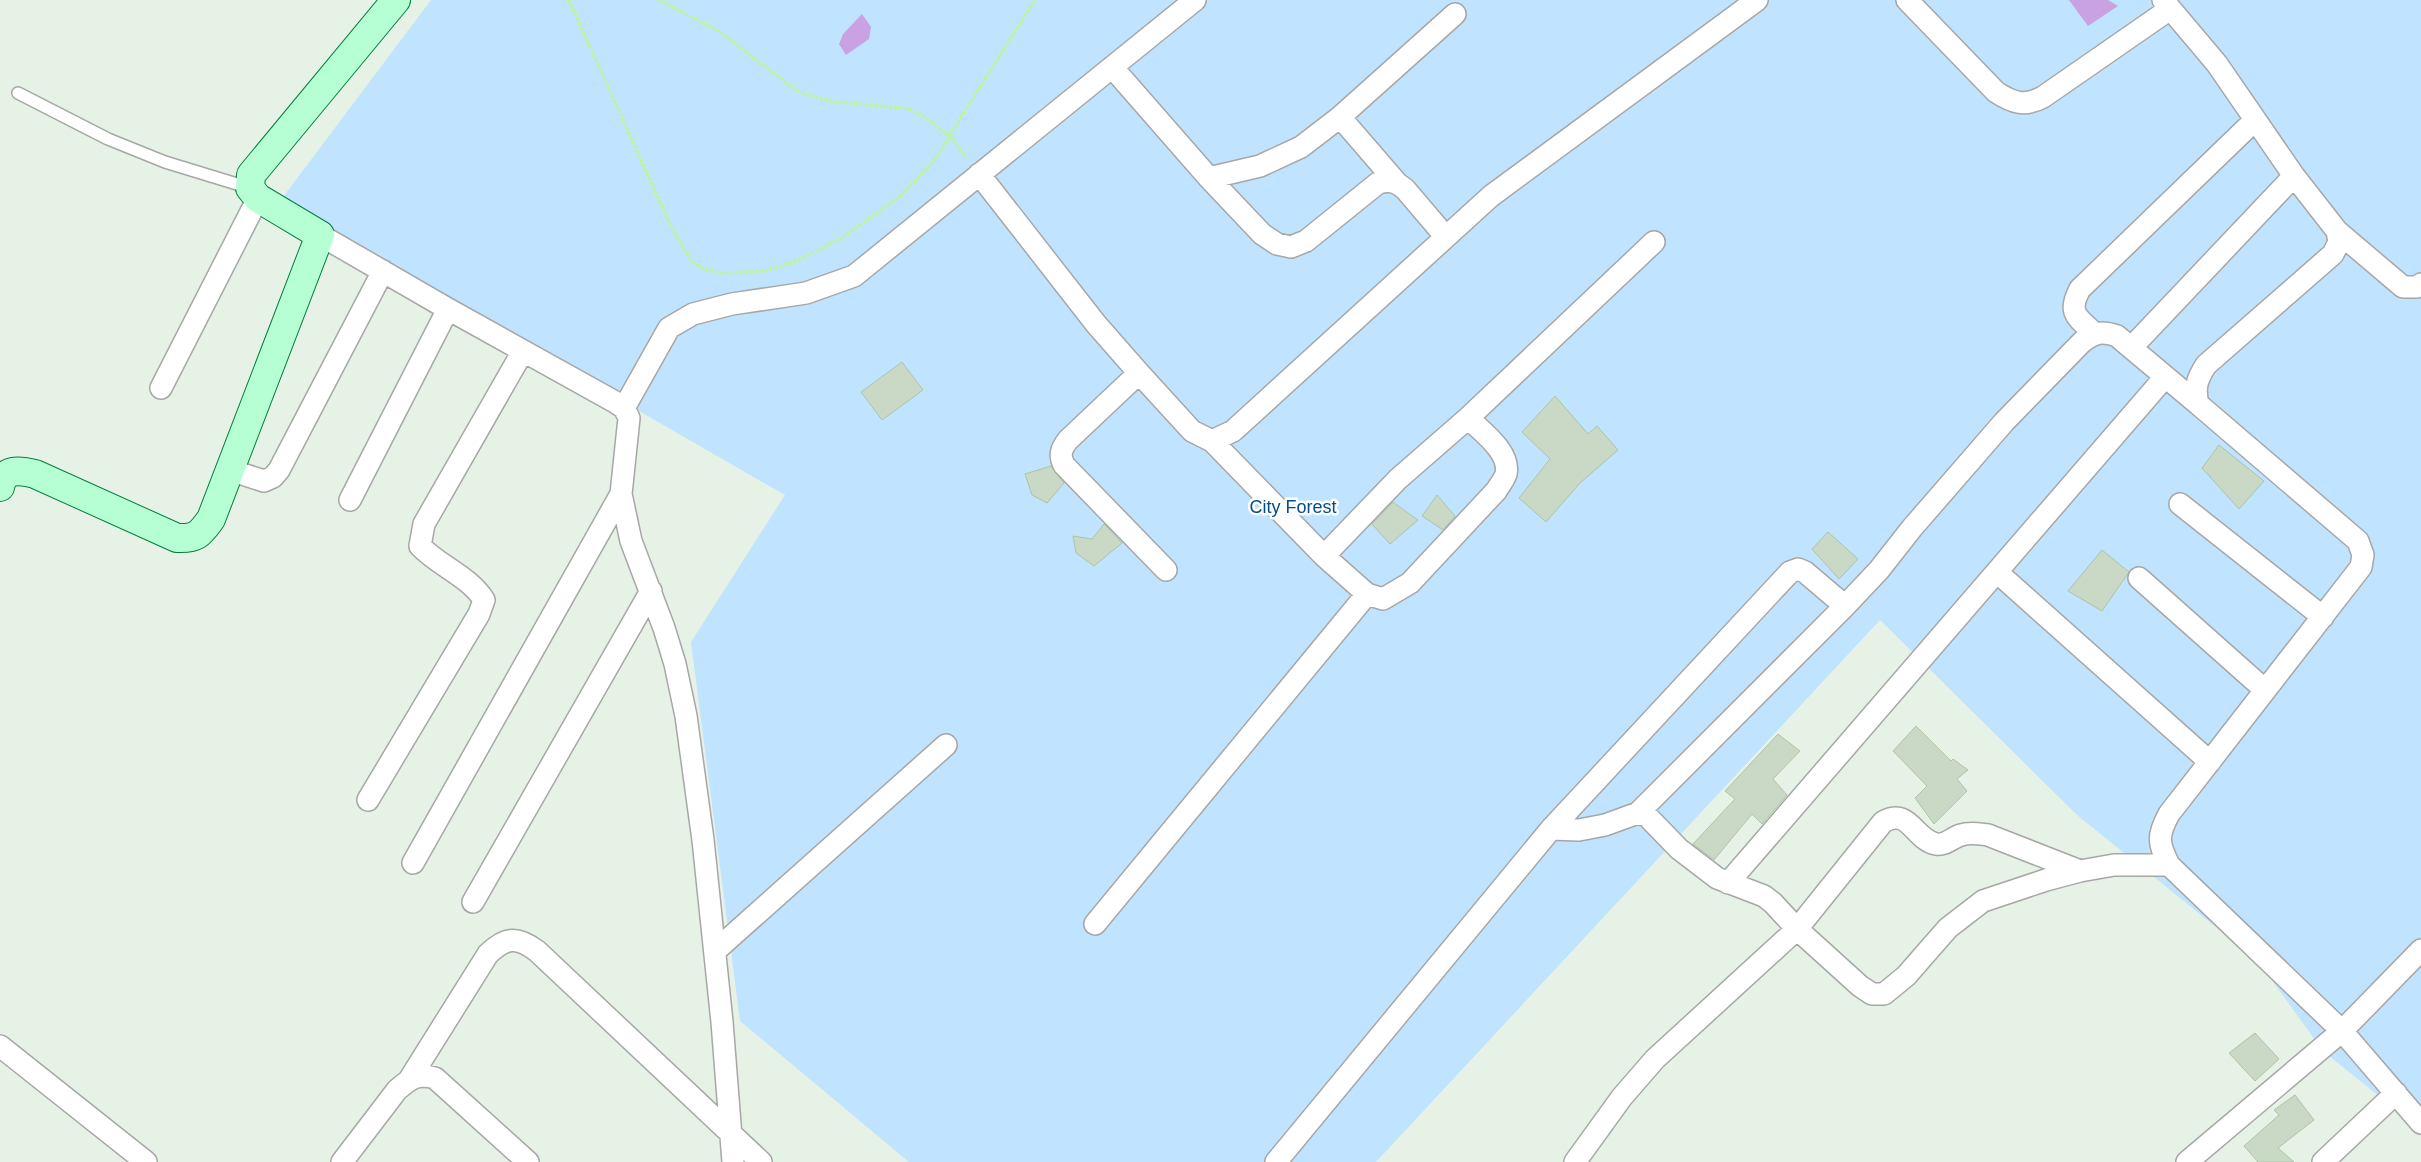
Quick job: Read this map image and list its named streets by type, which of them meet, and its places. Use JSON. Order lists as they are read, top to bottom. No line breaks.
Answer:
{"parks":["City Forest"]}
